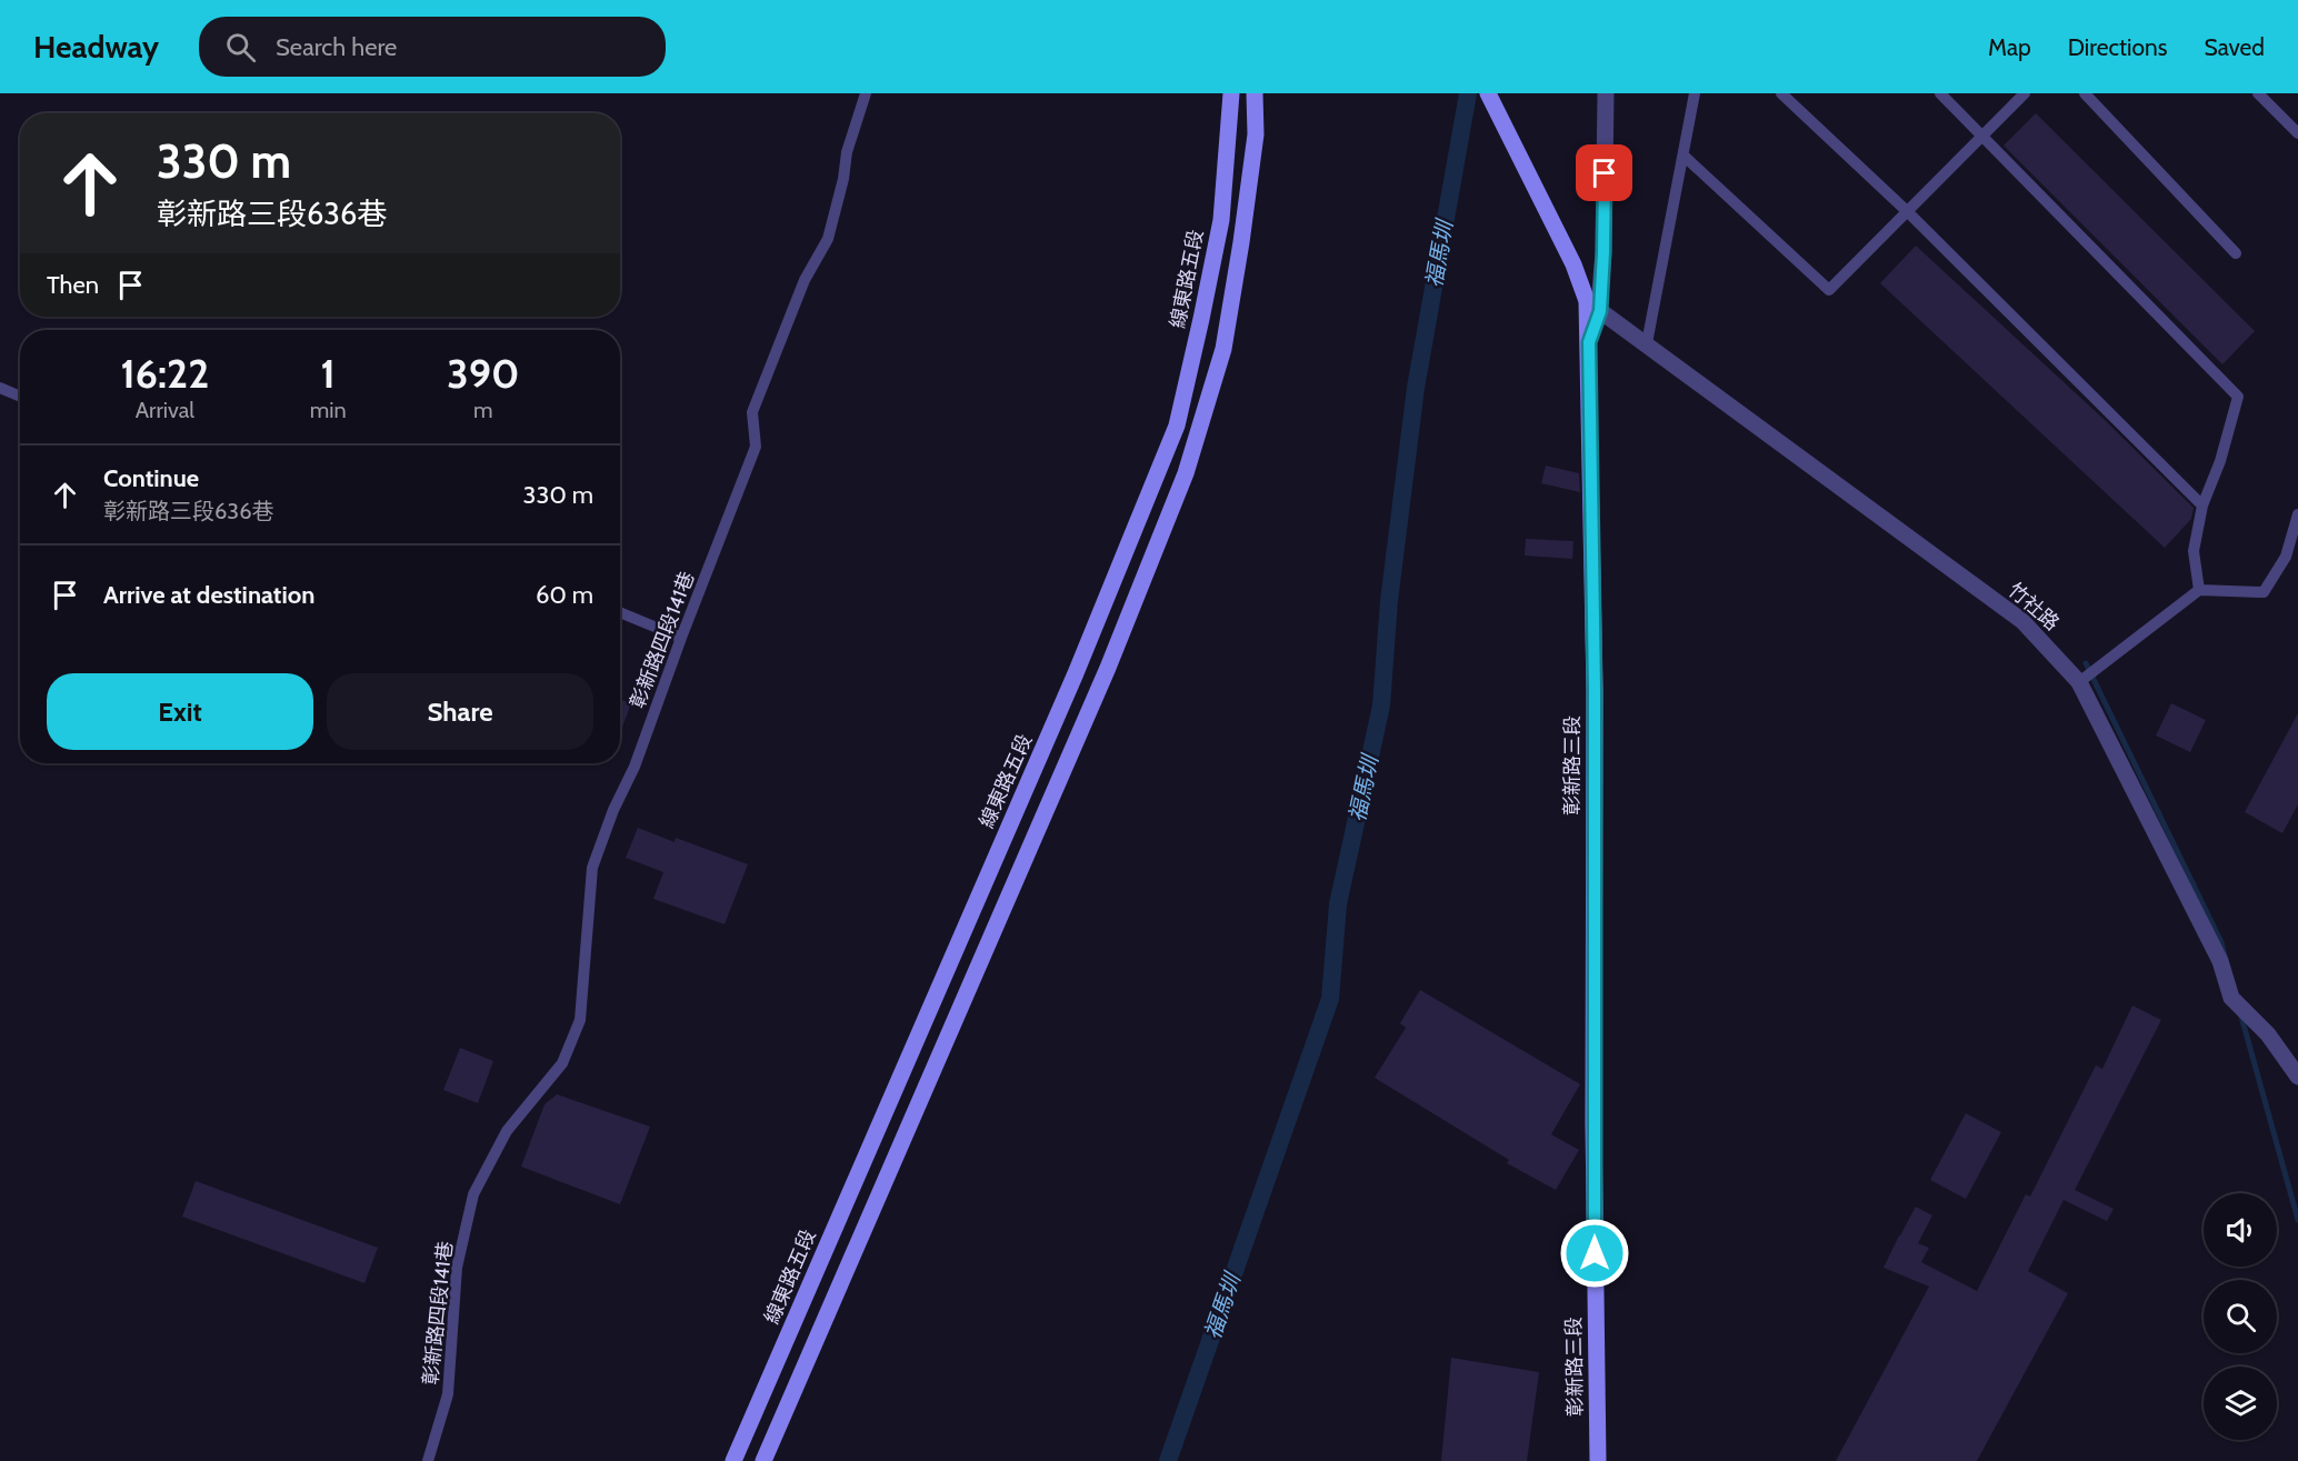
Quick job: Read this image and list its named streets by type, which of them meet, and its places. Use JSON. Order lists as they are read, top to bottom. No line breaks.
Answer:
{"streets":{"main road":["線東路五段","彰新路三段"],"street":["竹社路"],"lane":["彰新路四段141巷"]},"crossings":[["竹社路","彰新路三段"]],"water":["福馬圳"],"page":{"header":"Headway","search":"Search here","nav":["Map","Directions","Saved"],"turn":["330 m","彰新路三段636巷"],"then":"Then","eta":["16:22","Arrival","1","min","390","m"],"list":[{"name":"Continue","note":"彰新路三段636巷","value":"330 m"},{"name":"Arrive at destination","value":"60 m"}],"buttons":["Exit","Share"]}}
